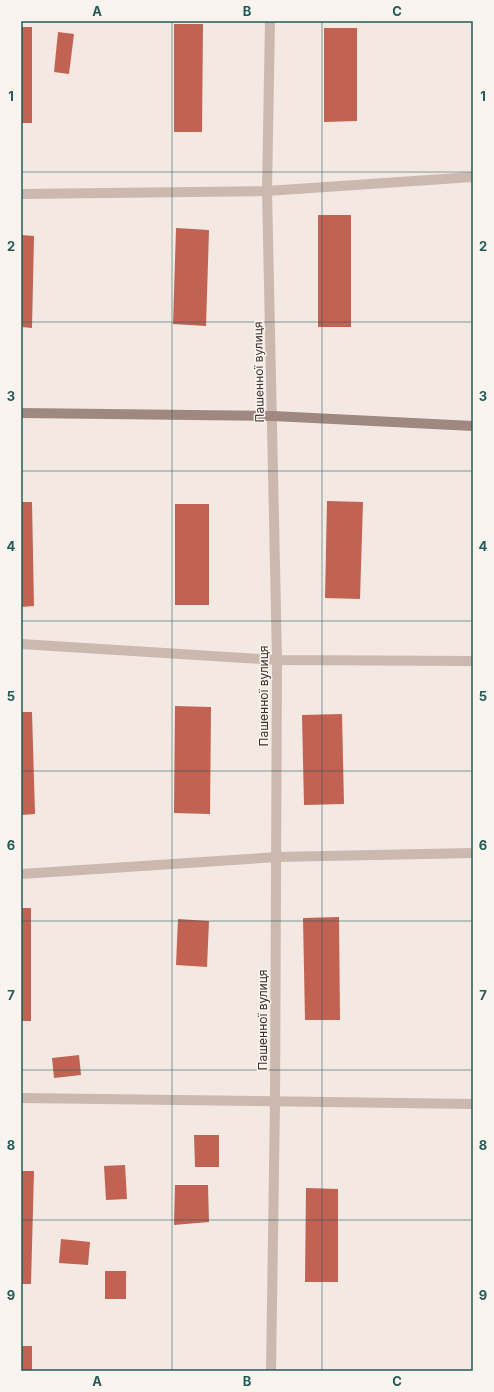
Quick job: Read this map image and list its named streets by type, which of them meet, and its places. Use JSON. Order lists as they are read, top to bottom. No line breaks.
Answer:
{"streets":{"street":["Пашенної вулиця"]},"grid":{"columns":["A","B","C"],"rows":["1","2","3","4","5","6","7","8","9"]}}
